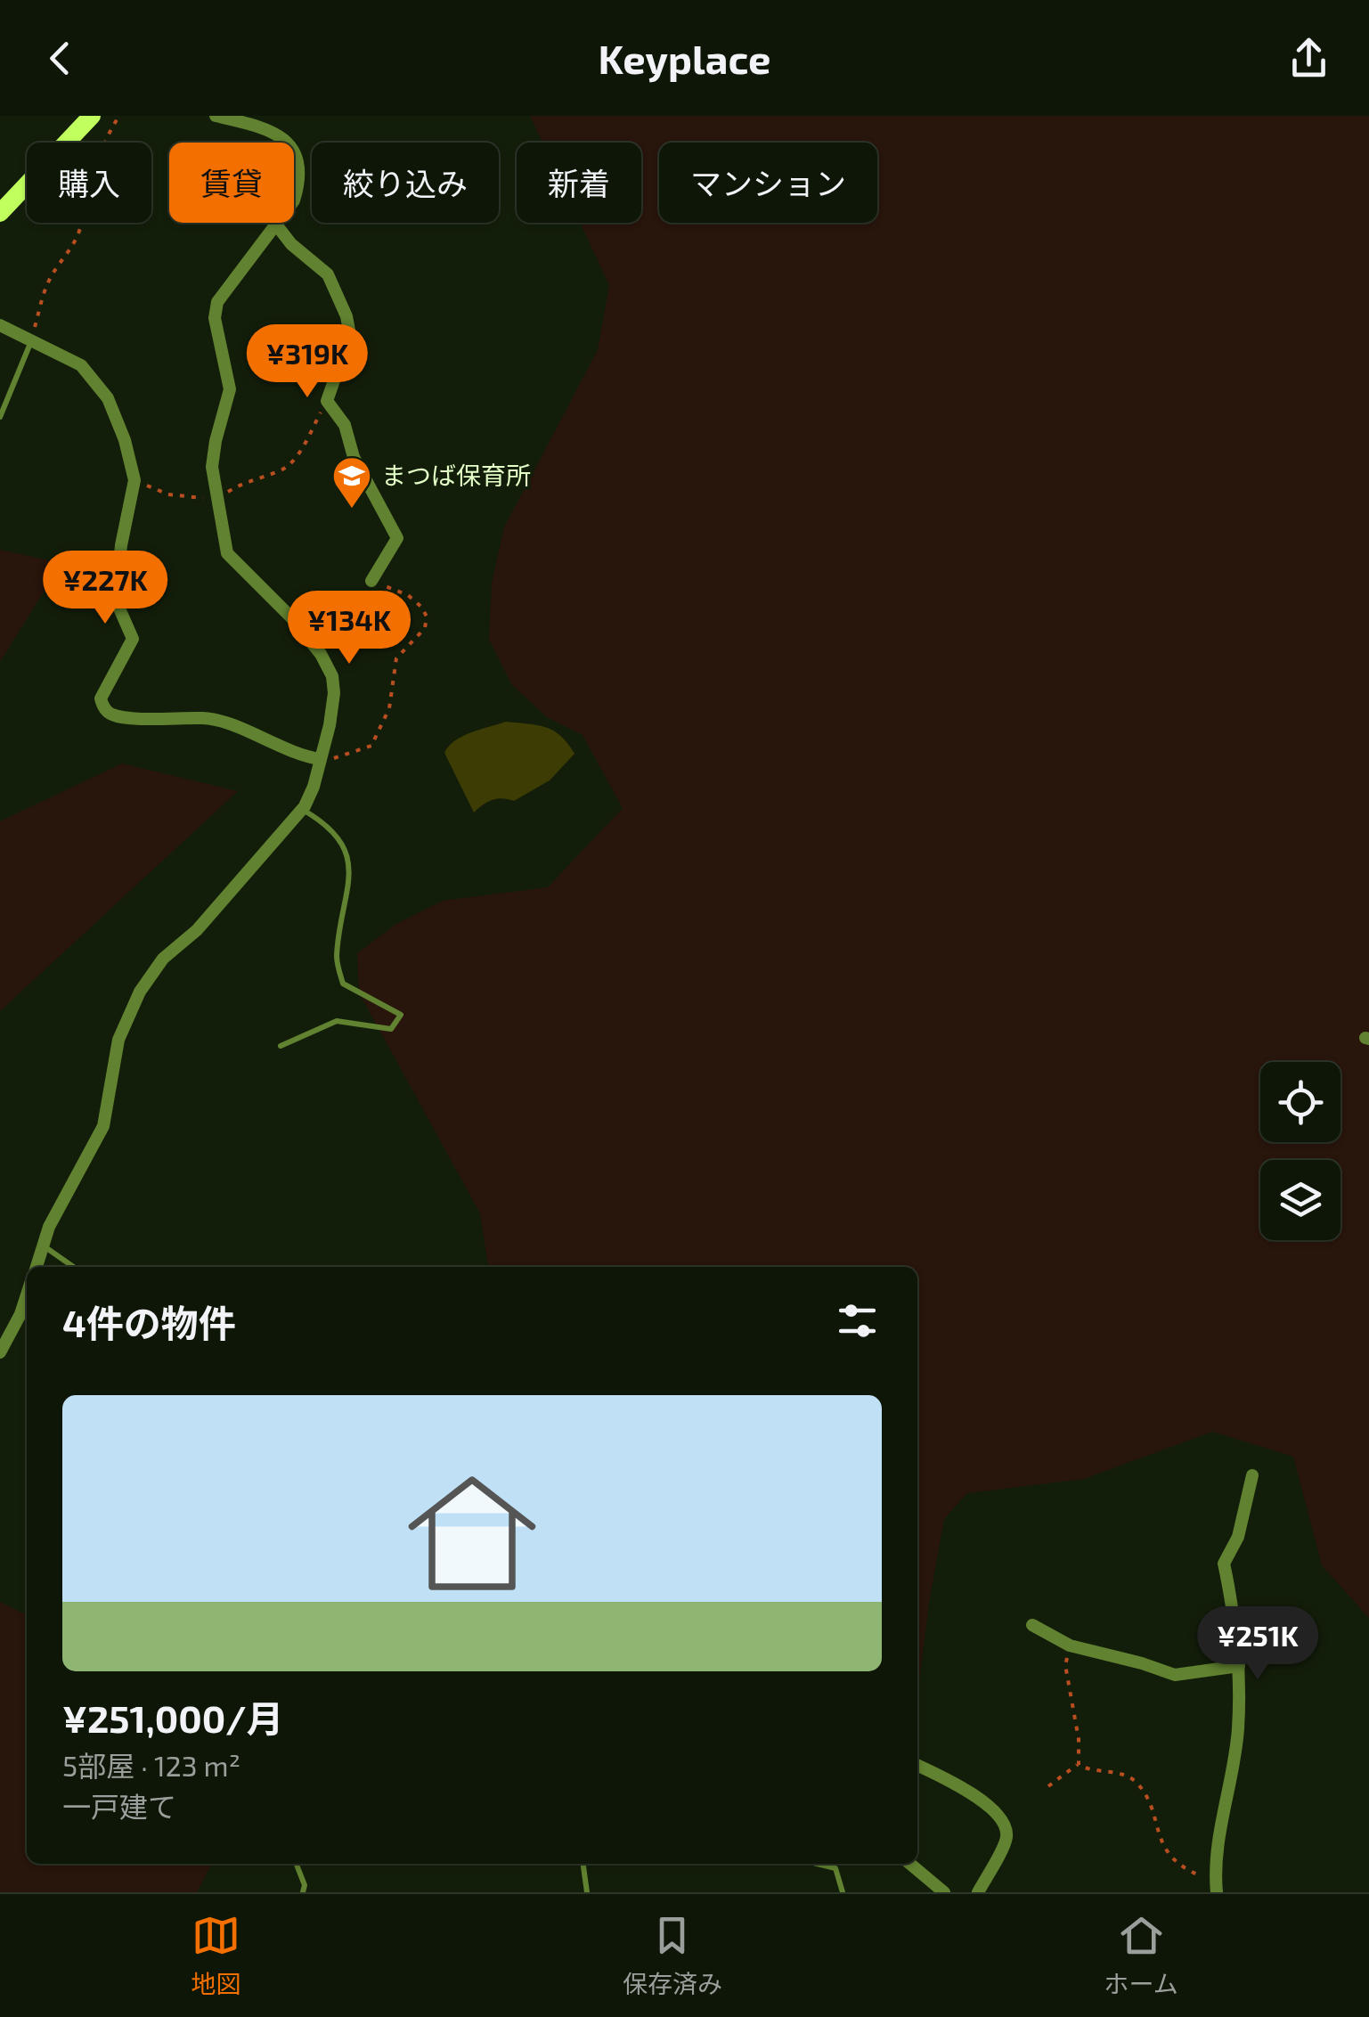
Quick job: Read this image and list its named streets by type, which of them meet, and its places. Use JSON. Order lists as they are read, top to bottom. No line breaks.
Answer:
{"places":{"school or university":["まつば保育所"]},"page":{"header":"Keyplace","chip":["購入","賃貸","絞り込み","新着","マンション"],"price":["¥319K","¥227K","¥134K","¥251K"],"heading":"4件の物件","list":[{"name":"¥251,000/月","note":"5部屋 · 123 m² · 一戸建て"}],"tabs":["地図","保存済み","ホーム"]}}
